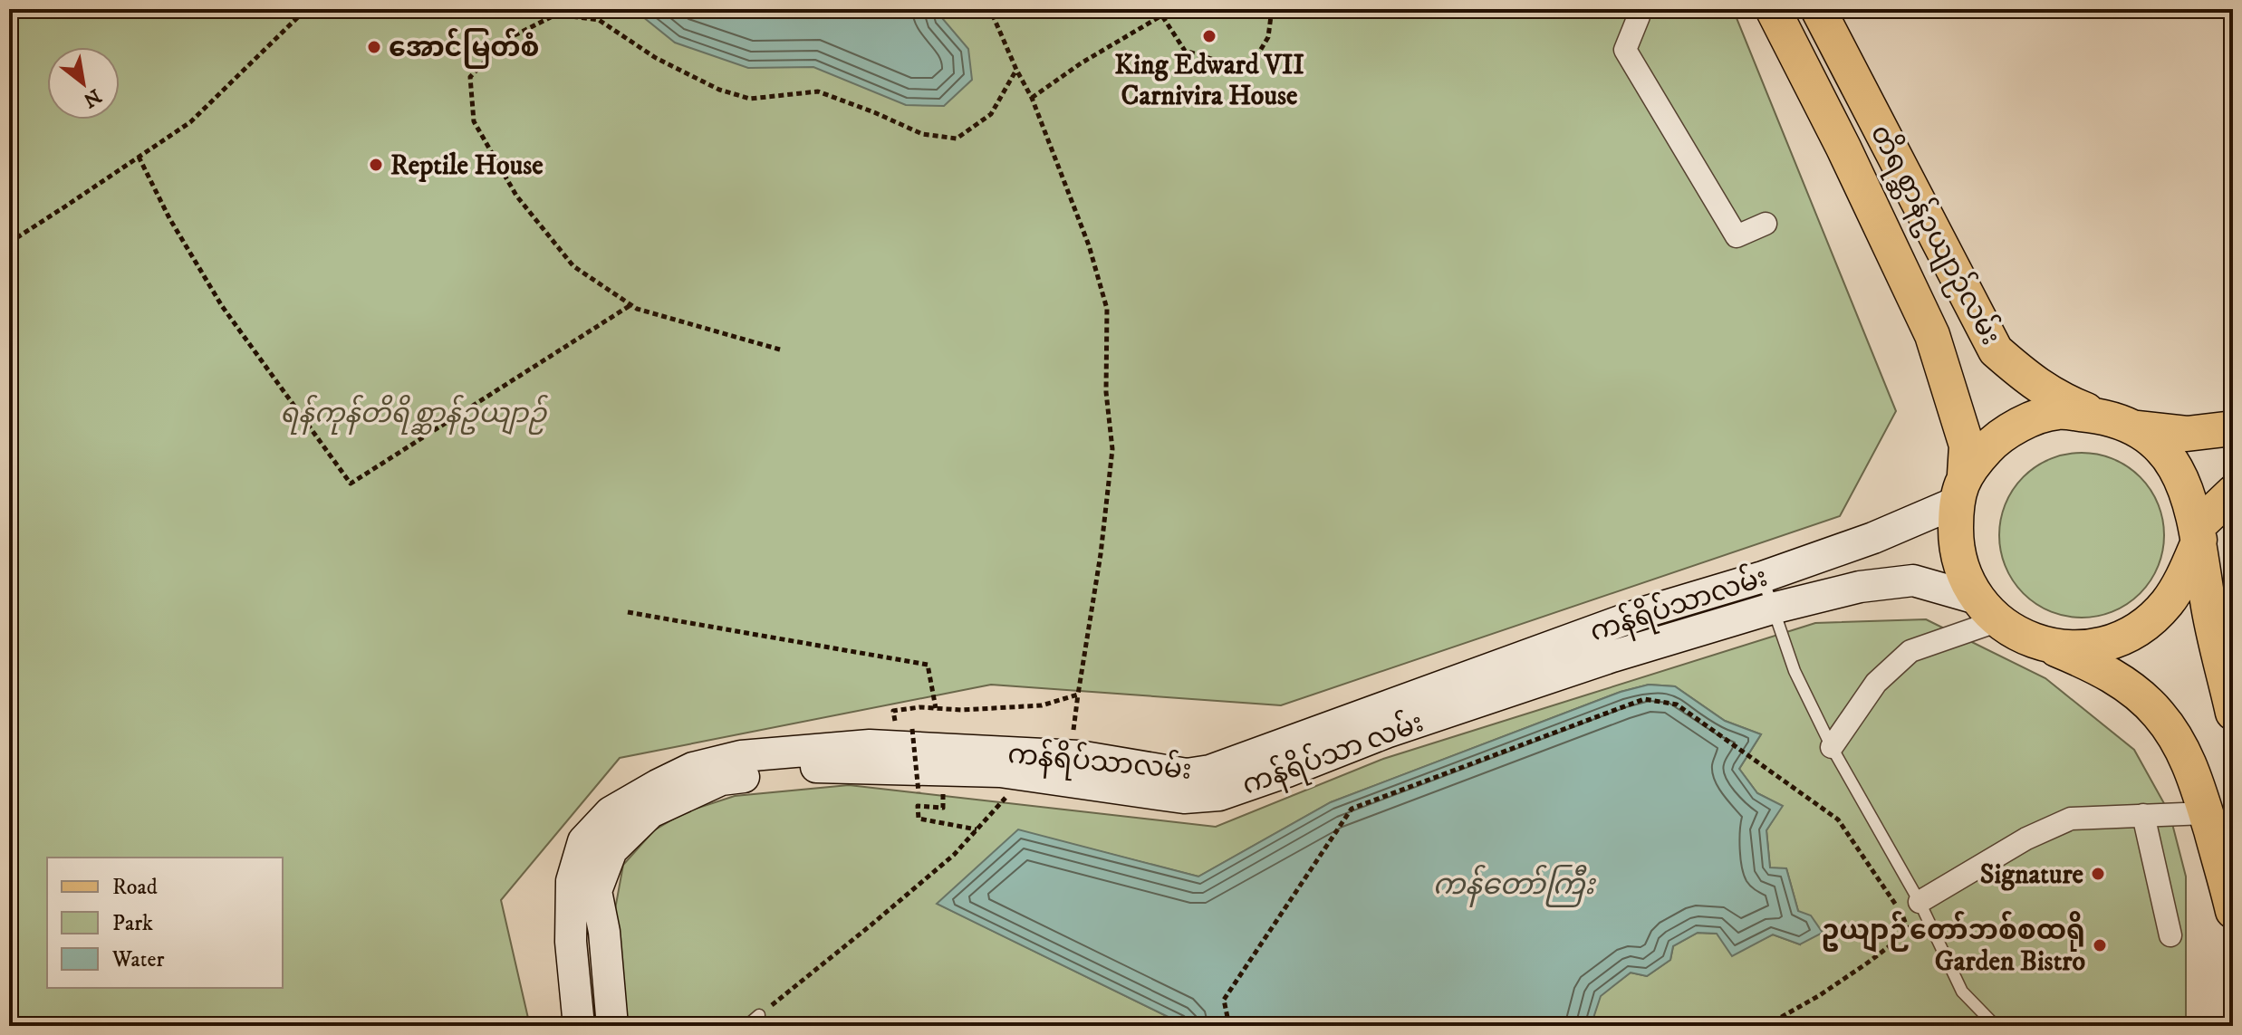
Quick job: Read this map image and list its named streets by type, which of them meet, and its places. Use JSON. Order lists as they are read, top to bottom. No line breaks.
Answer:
{"streets":{"main road":["တိရစ္ဆာန်ဥယျာဉ်လမ်း","ကန်ရိပ်သာလမ်း","ကန်ရိပ်သာ လမ်း"]},"crossings":[["တိရစ္ဆာန်ဥယျာဉ်လမ်း","ကန်ရိပ်သာလမ်း"],["တိရစ္ဆာန်ဥယျာဉ်လမ်း","ကန်ရိပ်သာ လမ်း"],["ကန်ရိပ်သာလမ်း","ကန်ရိပ်သာ လမ်း"]],"water":["ကန်တော်ကြီး"],"parks":["ရန်ကုန်တိရိစ္ဆာန်ဥယျာဉ်"],"places":["King Edward VII Carnivira House","အောင်မြတ်စံ","Reptile House","Signature","ဥယျာဉ်တော်ဘစ်စထရို Garden Bistro"],"legend":["Road","Park","Water"],"north":"bottom right"}
